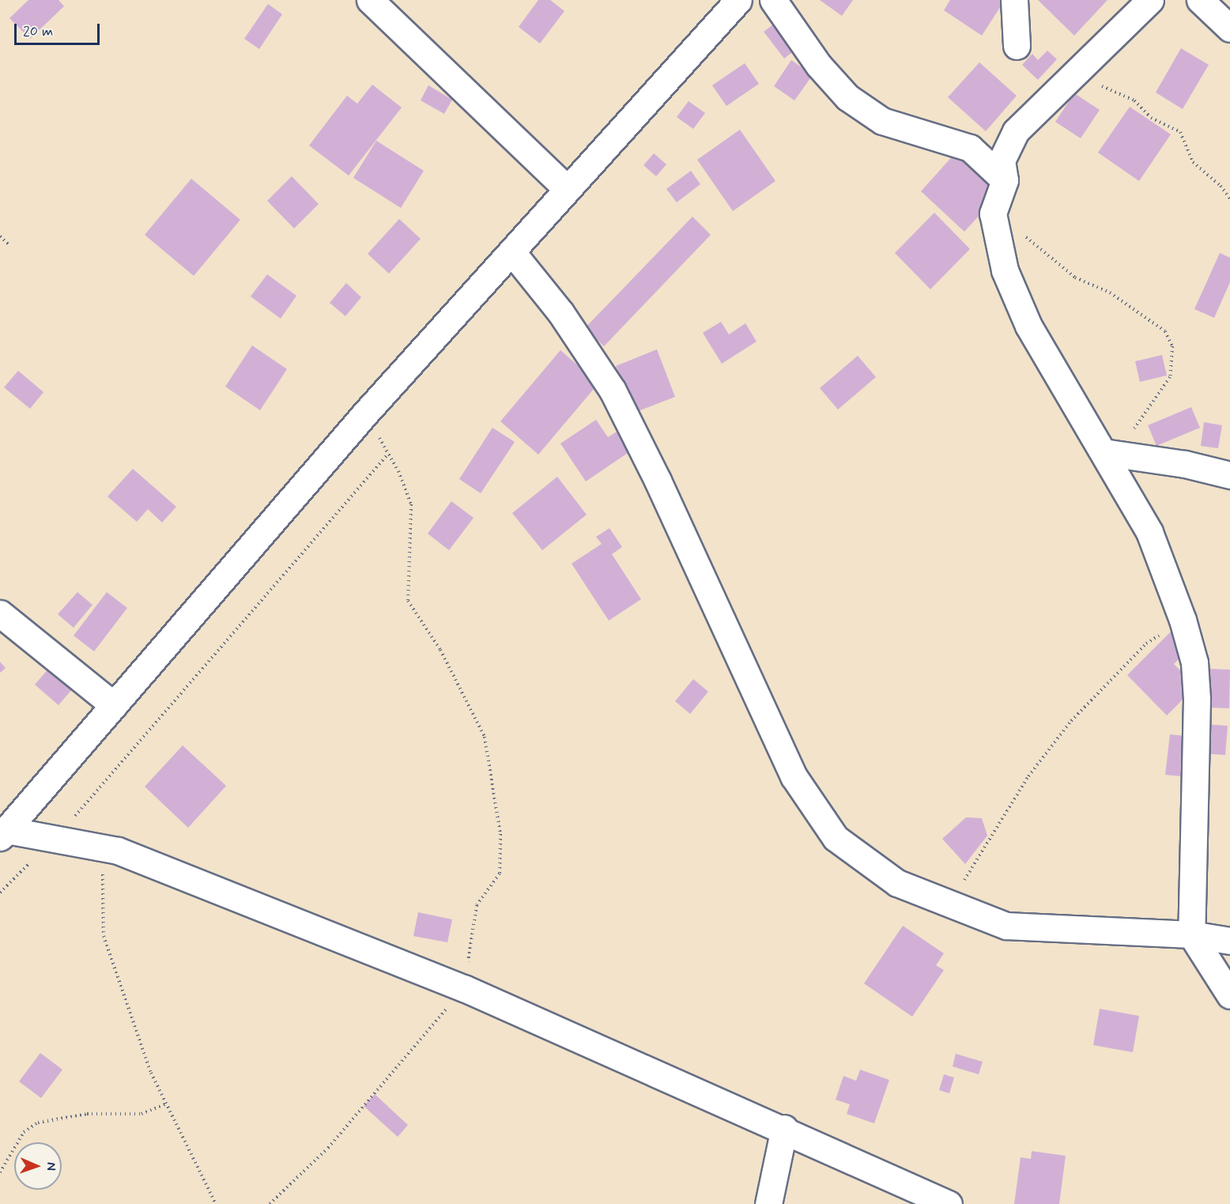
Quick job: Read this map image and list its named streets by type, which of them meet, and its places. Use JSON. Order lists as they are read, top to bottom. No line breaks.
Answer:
{"scale_bar":"20 m","north":"right"}
